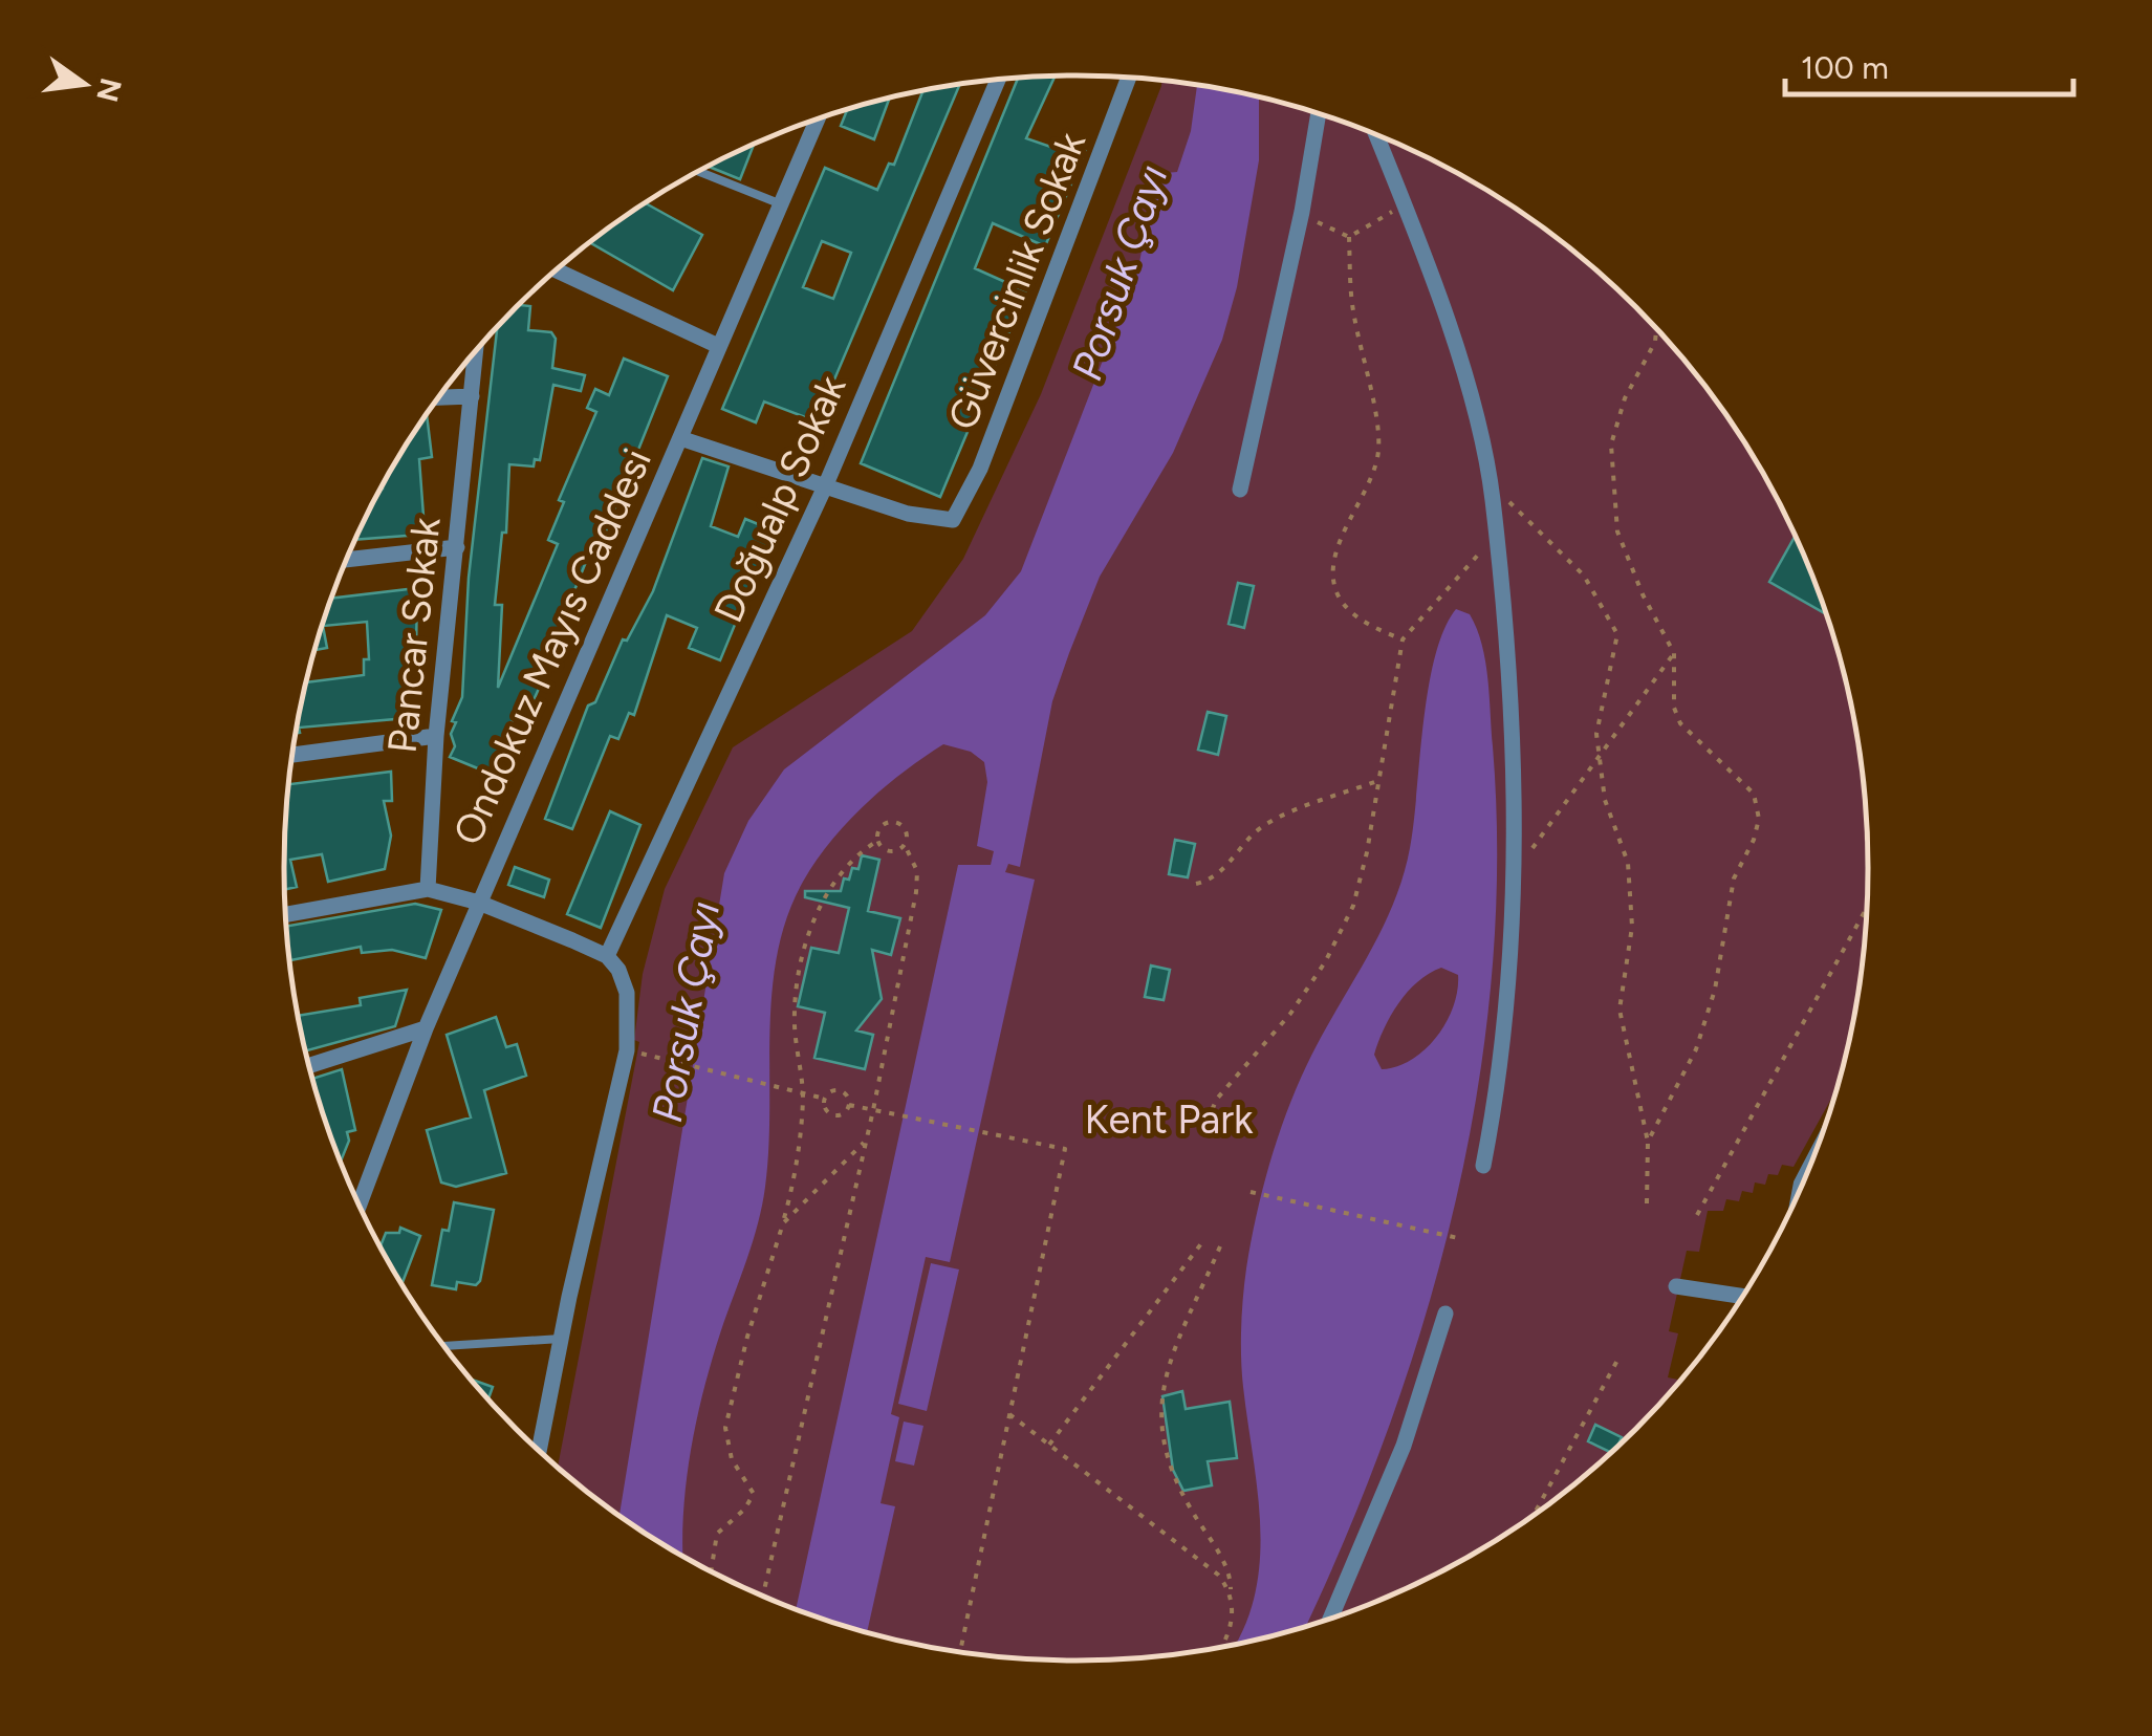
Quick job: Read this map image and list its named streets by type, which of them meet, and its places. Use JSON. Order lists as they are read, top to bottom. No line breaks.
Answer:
{"streets":{"street":["Güvercinlik Sokak","Doğualp Sokak","Pancar Sokak","Ondokuz Mayıs Caddesi"]},"crossings":[["Güvercinlik Sokak","Doğualp Sokak"]],"water":["Porsuk Çayı"],"parks":["Kent Park"],"scale_bar":"100 m","north":"right"}
